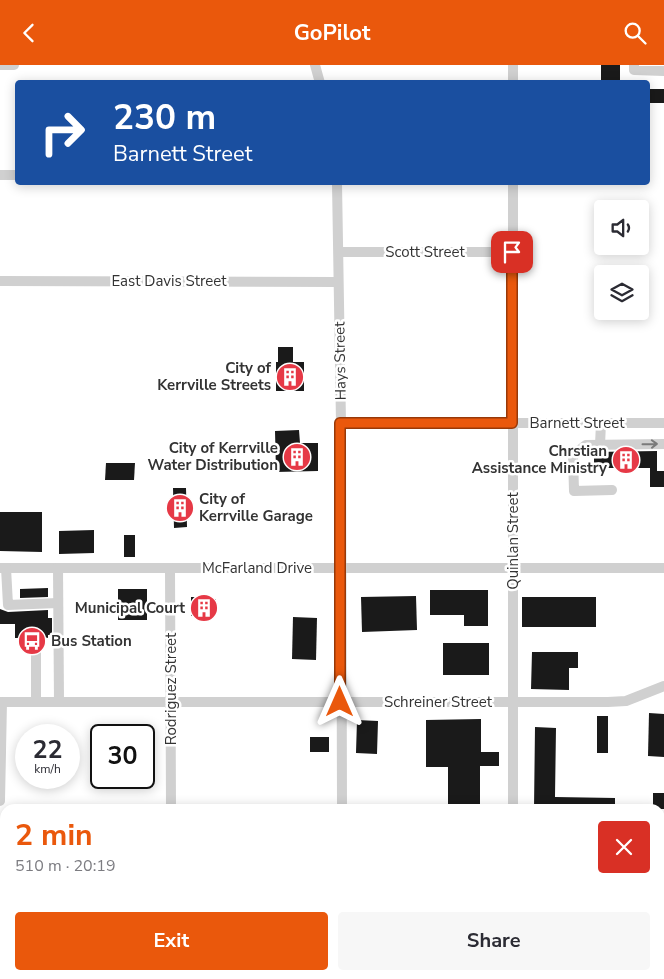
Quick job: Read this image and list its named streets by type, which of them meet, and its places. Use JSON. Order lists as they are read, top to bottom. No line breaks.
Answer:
{"streets":{"street":["Scott Street","East Davis Street","Hays Street","Barnett Street","Quinlan Street","McFarland Drive","Rodriguez Street","Schreiner Street"]},"crossings":[["Scott Street","Hays Street"],["Scott Street","Quinlan Street"],["East Davis Street","Hays Street"],["Hays Street","Barnett Street"],["Hays Street","McFarland Drive"],["Hays Street","Schreiner Street"],["Barnett Street","Quinlan Street"],["Quinlan Street","McFarland Drive"],["Quinlan Street","Schreiner Street"],["McFarland Drive","Rodriguez Street"],["Rodriguez Street","Schreiner Street"]],"places":{"building":["City of Kerrville Streets","City of Kerrville Water Distribution","Chrstian Assistance Ministry","City of Kerrville Garage","Municipal Court"],"bus stop":["Bus Station"]},"page":{"header":"GoPilot","turn":["230 m","Barnett Street"],"speed":"22 km/h","limit":"30","heading":["2 min","510 m · 20:19"],"buttons":["Exit","Share"]}}
